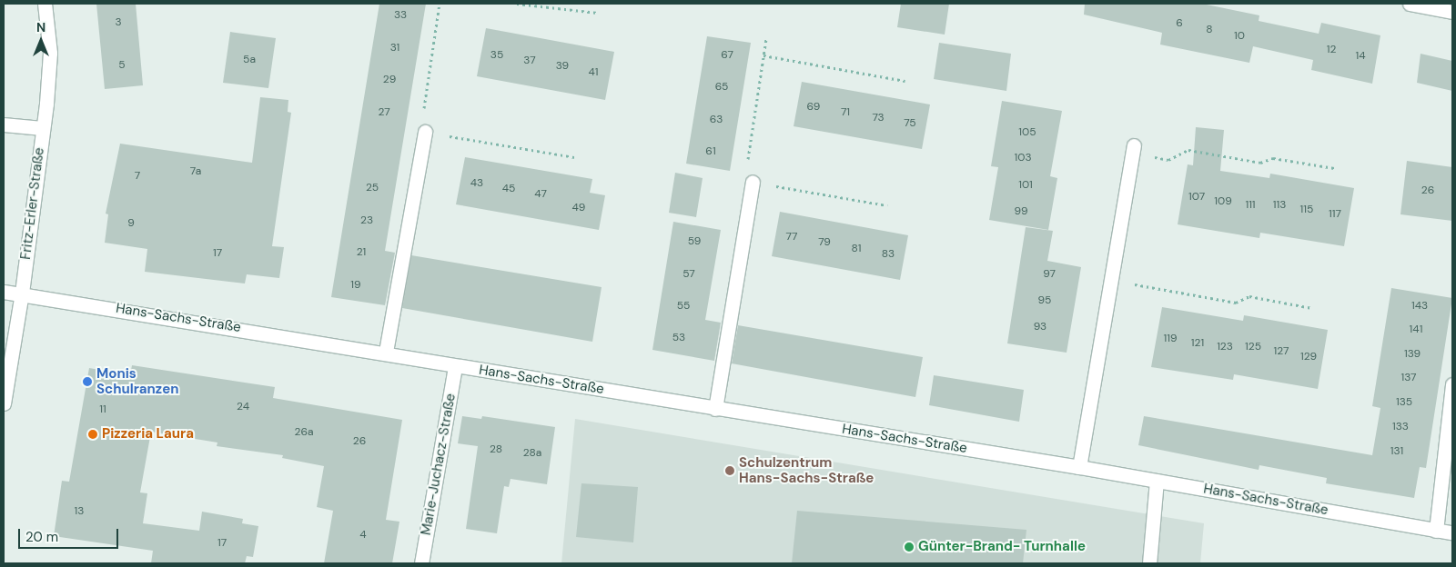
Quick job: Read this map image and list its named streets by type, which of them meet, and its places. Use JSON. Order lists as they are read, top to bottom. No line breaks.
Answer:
{"streets":{"street":["Fritz-Erler-Straße","Hans-Sachs-Straße","Marie-Juchacz-Straße"]},"crossings":[["Fritz-Erler-Straße","Hans-Sachs-Straße"],["Hans-Sachs-Straße","Marie-Juchacz-Straße"]],"places":["Monis Schulranzen","Pizzeria Laura","Schulzentrum Hans-Sachs-Straße","Günter-Brand- Turnhalle"],"house_numbers":["33","3","6","8","10","31","12","35","67","14","5a","37","5","39","41","29","65","69","27","71","73","63","75","105","61","103","7a","7","43","101","25","45","26","47","107","109","111","113","49","115","99","117","23","9","77","59","79","81","21","17","83","57","97","19","95","55","143","93","141","53","119","121","123","125","127","139","129","137","135","24","11","133","26a","26","28","131","28a","13","4","17"],"scale_bar":"20 m","north":"top"}
